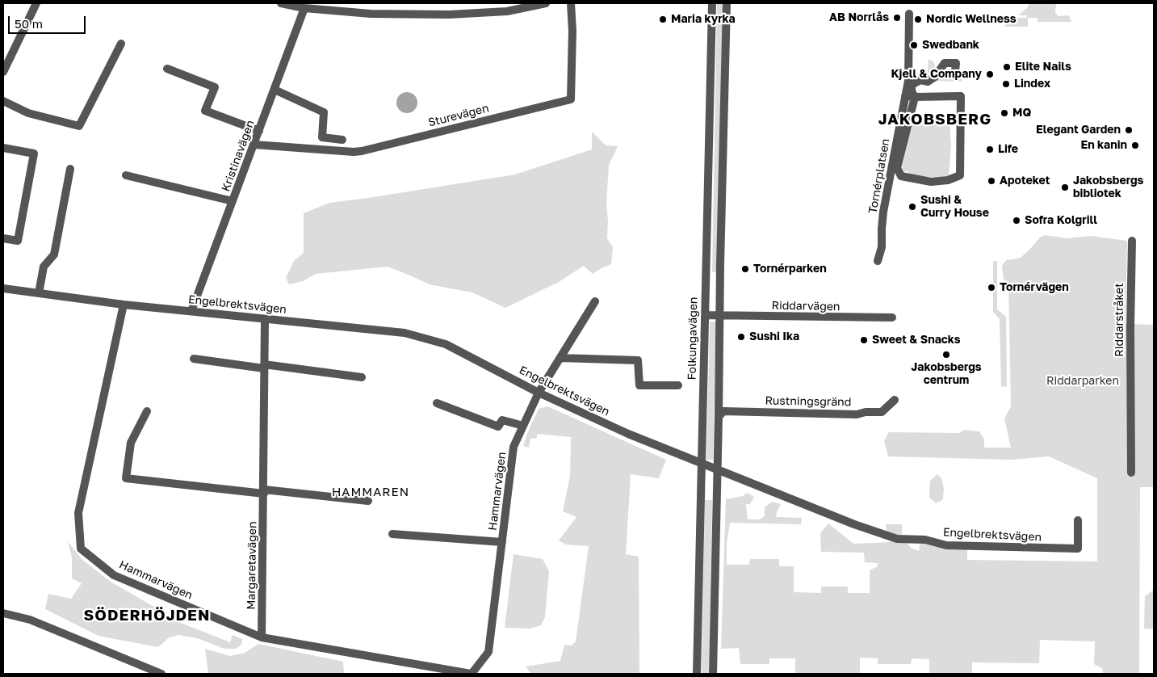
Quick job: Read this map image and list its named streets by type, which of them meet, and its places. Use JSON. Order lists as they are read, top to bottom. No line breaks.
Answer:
{"streets":{"street":["Sturevägen","Kristinavägen","Tornérplatsen","Engelbrektsvägen","Riddarvägen","Riddarstråket","Folkungavägen","Rustningsgränd","Hammarvägen","Margaretavägen"]},"crossings":[["Sturevägen","Kristinavägen"],["Kristinavägen","Engelbrektsvägen"],["Engelbrektsvägen","Folkungavägen"],["Engelbrektsvägen","Hammarvägen"],["Engelbrektsvägen","Margaretavägen"],["Riddarvägen","Folkungavägen"],["Hammarvägen","Margaretavägen"]],"districts":["JAKOBSBERG","HAMMAREN","SÖDERHÖJDEN"],"parks":["Riddarparken"],"places":["AB Norrlås","Maria kyrka","Nordic Wellness","Swedbank","Elite Nails","Kjell & Company","Lindex","MQ","Elegant Garden","En kanin","Life","Apoteket","Jakobsbergs bibliotek","Sushi & Curry House","Sofra Kolgrill","Tornérparken","Tornérvägen","Sushi Ika","Sweet & Snacks","Jakobsbergs centrum"],"scale_bar":"50 m"}
